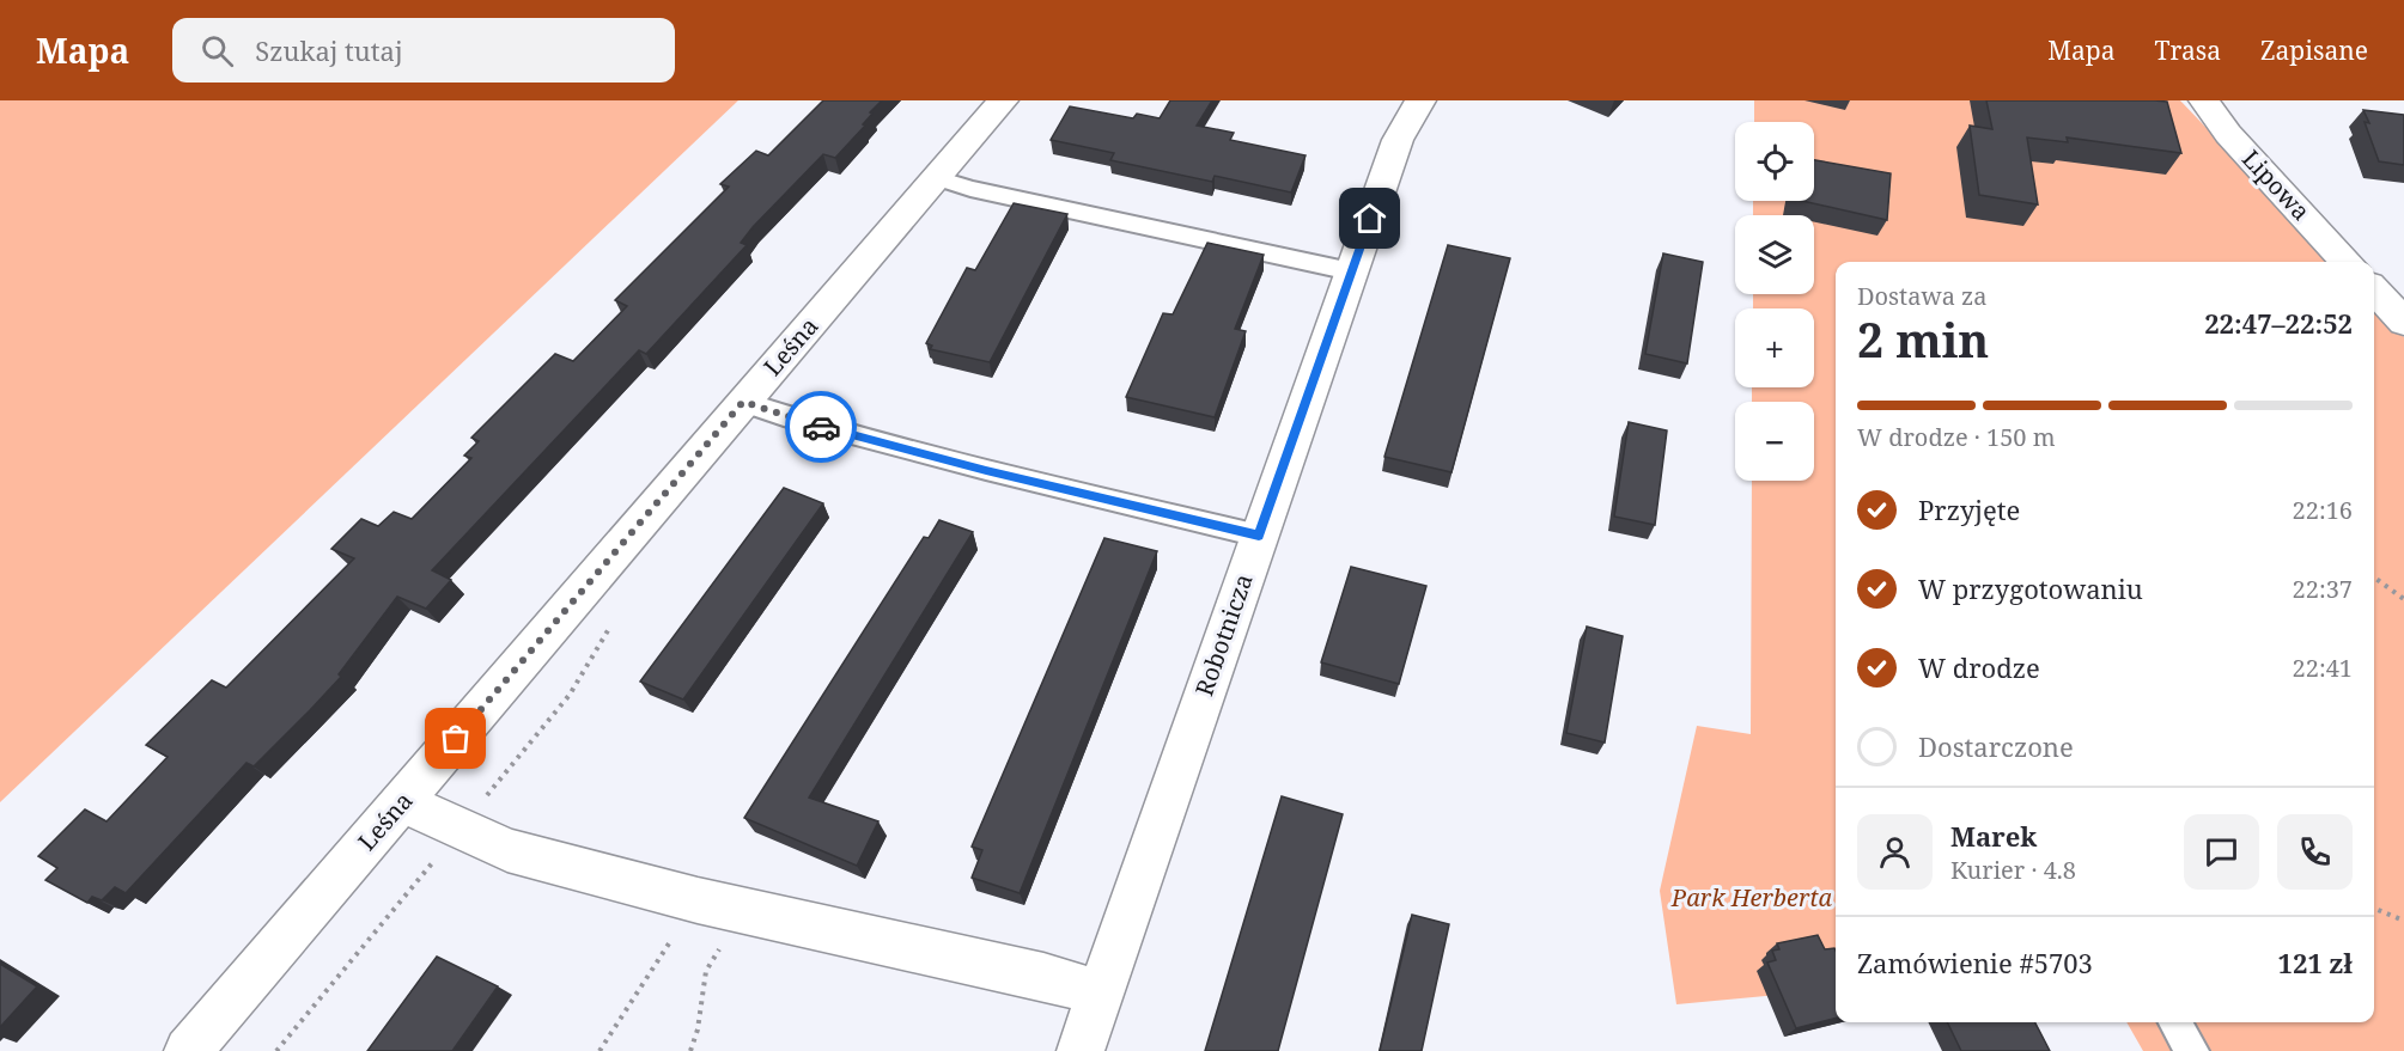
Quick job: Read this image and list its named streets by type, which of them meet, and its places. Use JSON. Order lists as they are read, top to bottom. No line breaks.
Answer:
{"streets":{"street":["Lipowa","Leśna","Robotnicza"]},"parks":["Park Herberta"],"page":{"header":"Mapa","search":"Szukaj tutaj","nav":["Mapa","Trasa","Zapisane"],"map_buttons":["+","−"],"heading":["2 min","Dostawa za","22:47–22:52"],"panel":["Marek","Kurier · 4.8","Zamówienie #5703","121 zł"],"bar":"W drodze · 150 m","list":[["Przyjęte","22:16"],["W przygotowaniu","22:37"],["W drodze","22:41"],"Dostarczone"]}}
